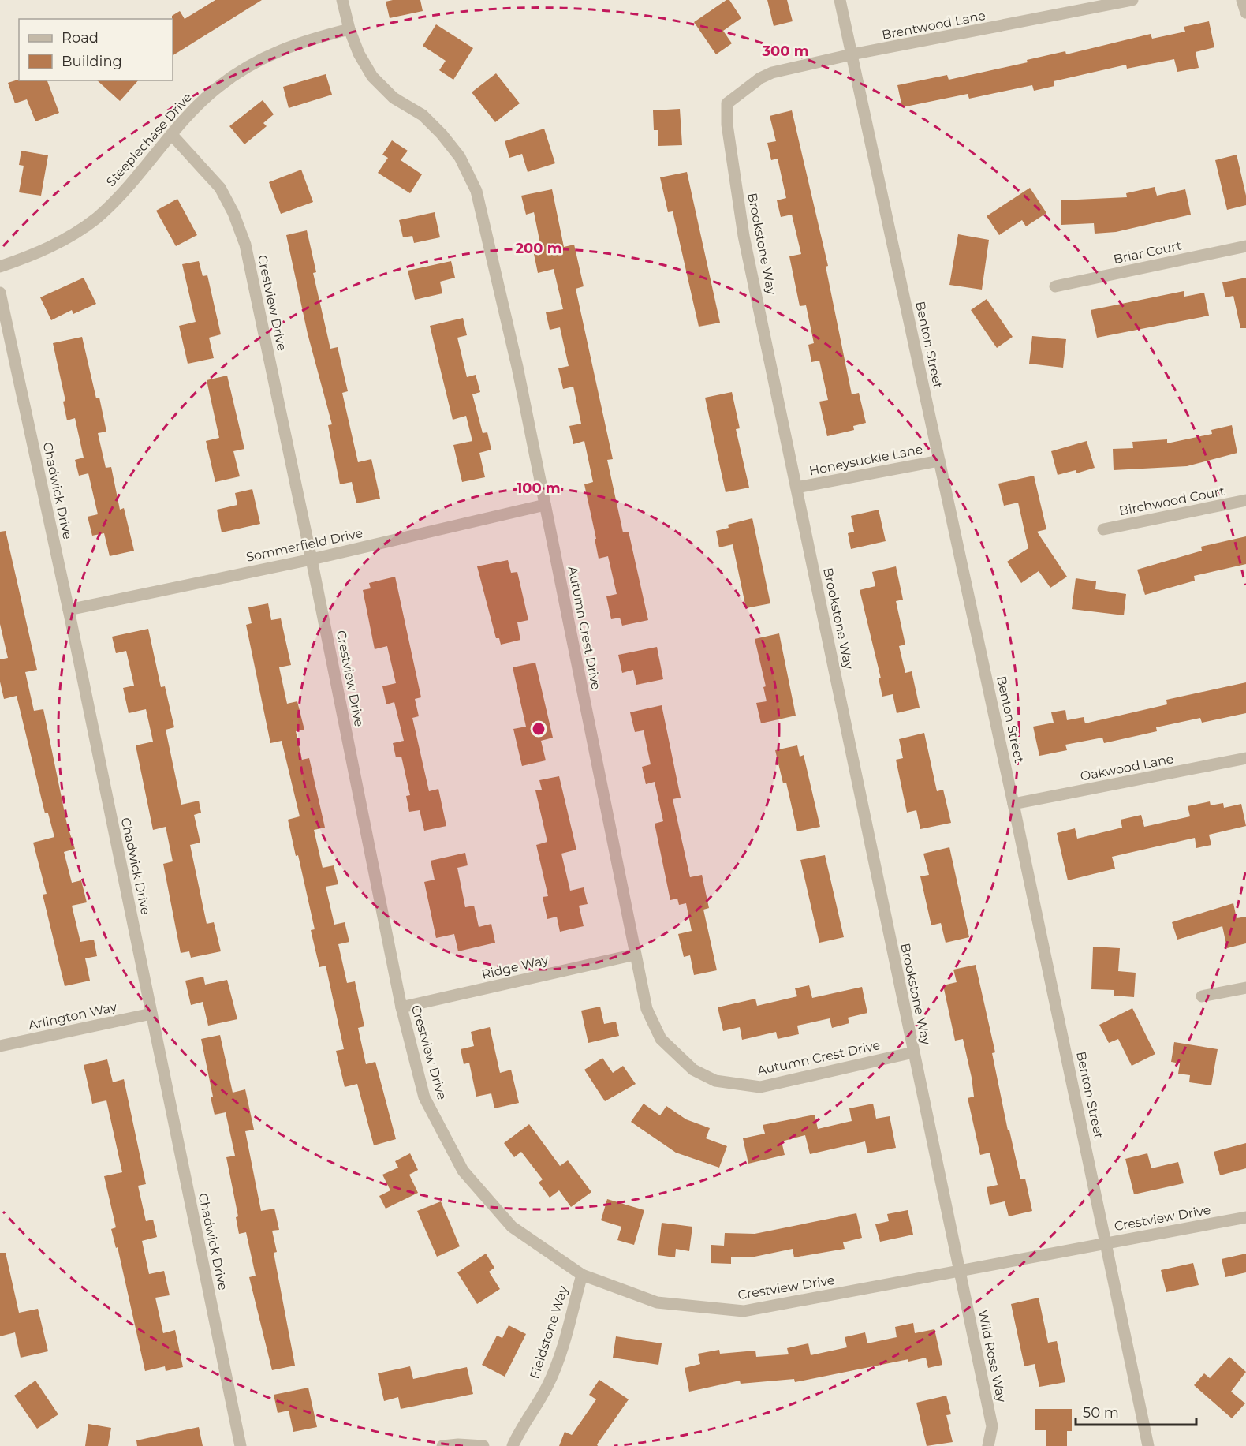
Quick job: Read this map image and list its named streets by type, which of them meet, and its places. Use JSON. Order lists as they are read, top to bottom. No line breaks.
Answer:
{"streets":{"street":["Brentwood Lane","Steeplechase Drive","Brookstone Way","Briar Court","Crestview Drive","Benton Street","Honeysuckle Lane","Chadwick Drive","Birchwood Court","Sommerfield Drive","Autumn Crest Drive","Oakwood Lane","Ridge Way","Arlington Way","Fieldstone Way","Wild Rose Way"]},"crossings":[["Brentwood Lane","Brookstone Way"],["Brentwood Lane","Benton Street"],["Steeplechase Drive","Crestview Drive"],["Steeplechase Drive","Autumn Crest Drive"],["Brookstone Way","Crestview Drive"],["Brookstone Way","Benton Street"],["Brookstone Way","Honeysuckle Lane"],["Brookstone Way","Autumn Crest Drive"],["Brookstone Way","Wild Rose Way"],["Crestview Drive","Benton Street"],["Crestview Drive","Sommerfield Drive"],["Crestview Drive","Ridge Way"],["Crestview Drive","Fieldstone Way"],["Crestview Drive","Wild Rose Way"],["Benton Street","Honeysuckle Lane"],["Benton Street","Oakwood Lane"],["Chadwick Drive","Sommerfield Drive"],["Chadwick Drive","Arlington Way"],["Sommerfield Drive","Autumn Crest Drive"],["Autumn Crest Drive","Ridge Way"]],"legend":["Road","Building"],"scale_bar":"50 m","rings":["300 m","200 m","100 m"]}
